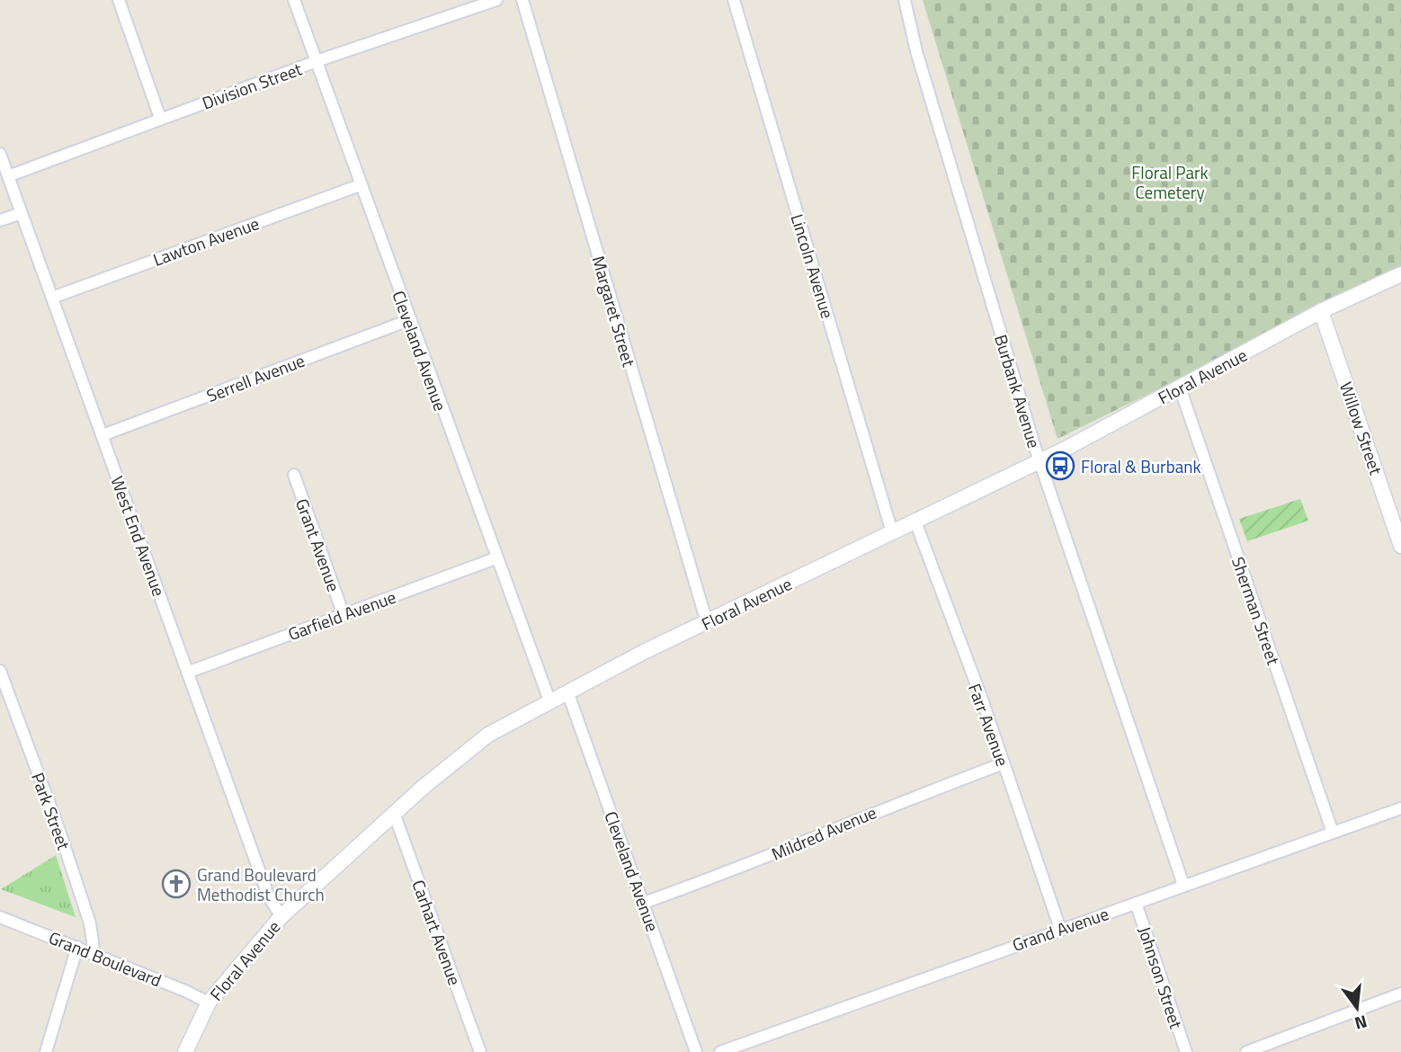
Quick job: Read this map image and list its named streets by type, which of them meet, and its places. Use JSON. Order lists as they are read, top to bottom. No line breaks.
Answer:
{"streets":{"street":["Division Street","Lawton Avenue","Lincoln Avenue","Margaret Street","Cleveland Avenue","Floral Avenue","Serrell Avenue","Burbank Avenue","Willow Street","West End Avenue","Grant Avenue","Sherman Street","Garfield Avenue","Farr Avenue","Park Street","Mildred Avenue","Grand Avenue","Carhart Avenue","Grand Boulevard","Johnson Street"]},"crossings":[["Division Street","Cleveland Avenue"],["Division Street","West End Avenue"],["Lawton Avenue","Cleveland Avenue"],["Lawton Avenue","West End Avenue"],["Lincoln Avenue","Floral Avenue"],["Margaret Street","Floral Avenue"],["Cleveland Avenue","Floral Avenue"],["Cleveland Avenue","Serrell Avenue"],["Cleveland Avenue","Garfield Avenue"],["Cleveland Avenue","Mildred Avenue"],["Floral Avenue","Burbank Avenue"],["Floral Avenue","Willow Street"],["Floral Avenue","West End Avenue"],["Floral Avenue","Sherman Street"],["Floral Avenue","Farr Avenue"],["Floral Avenue","Carhart Avenue"],["Floral Avenue","Grand Boulevard"],["Serrell Avenue","West End Avenue"],["Burbank Avenue","Grand Avenue"],["West End Avenue","Garfield Avenue"],["Grant Avenue","Garfield Avenue"],["Sherman Street","Grand Avenue"],["Farr Avenue","Mildred Avenue"],["Farr Avenue","Grand Avenue"],["Park Street","Grand Boulevard"],["Grand Avenue","Johnson Street"]],"parks":["Floral Park Cemetery"],"places":{"bus stop":["Floral & Burbank"],"church":["Grand Boulevard Methodist Church"]},"north":"bottom"}
